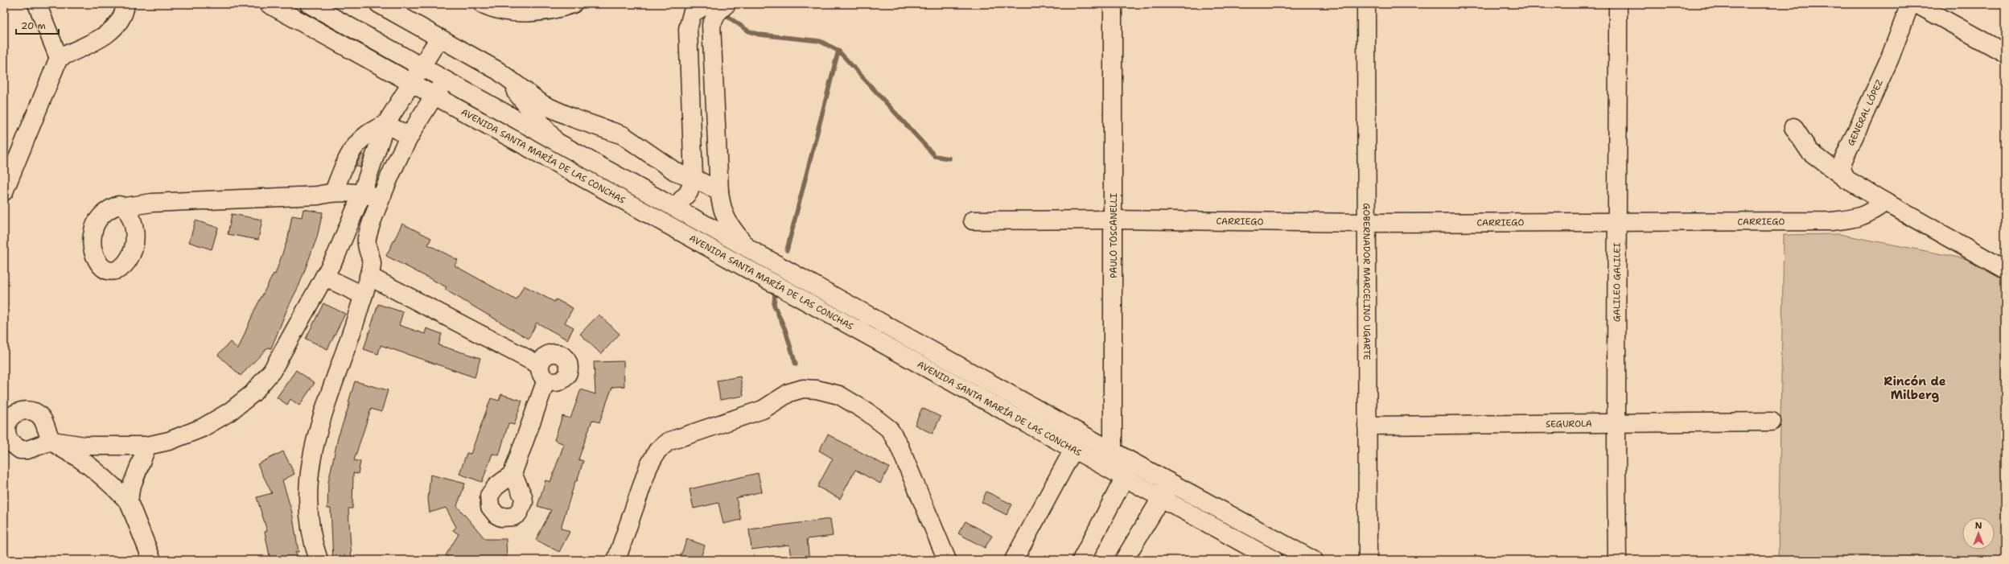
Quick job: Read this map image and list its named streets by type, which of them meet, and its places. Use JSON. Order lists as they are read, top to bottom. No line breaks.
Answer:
{"streets":{"street":["GENERAL LÓPEZ","AVENIDA SANTA MARÍA DE LAS CONCHAS","CARRIEGO","PAULO TOSCANELLI","GOBERNADOR MARCELINO UGARTE","GALILEO GALILEI","SEGUROLA"]},"crossings":[["AVENIDA SANTA MARÍA DE LAS CONCHAS","PAULO TOSCANELLI"],["CARRIEGO","PAULO TOSCANELLI"],["CARRIEGO","GOBERNADOR MARCELINO UGARTE"],["CARRIEGO","GALILEO GALILEI"],["GOBERNADOR MARCELINO UGARTE","SEGUROLA"],["GALILEO GALILEI","SEGUROLA"]],"districts":["Rincón de Milberg"],"scale_bar":"20 m","north":"top"}
